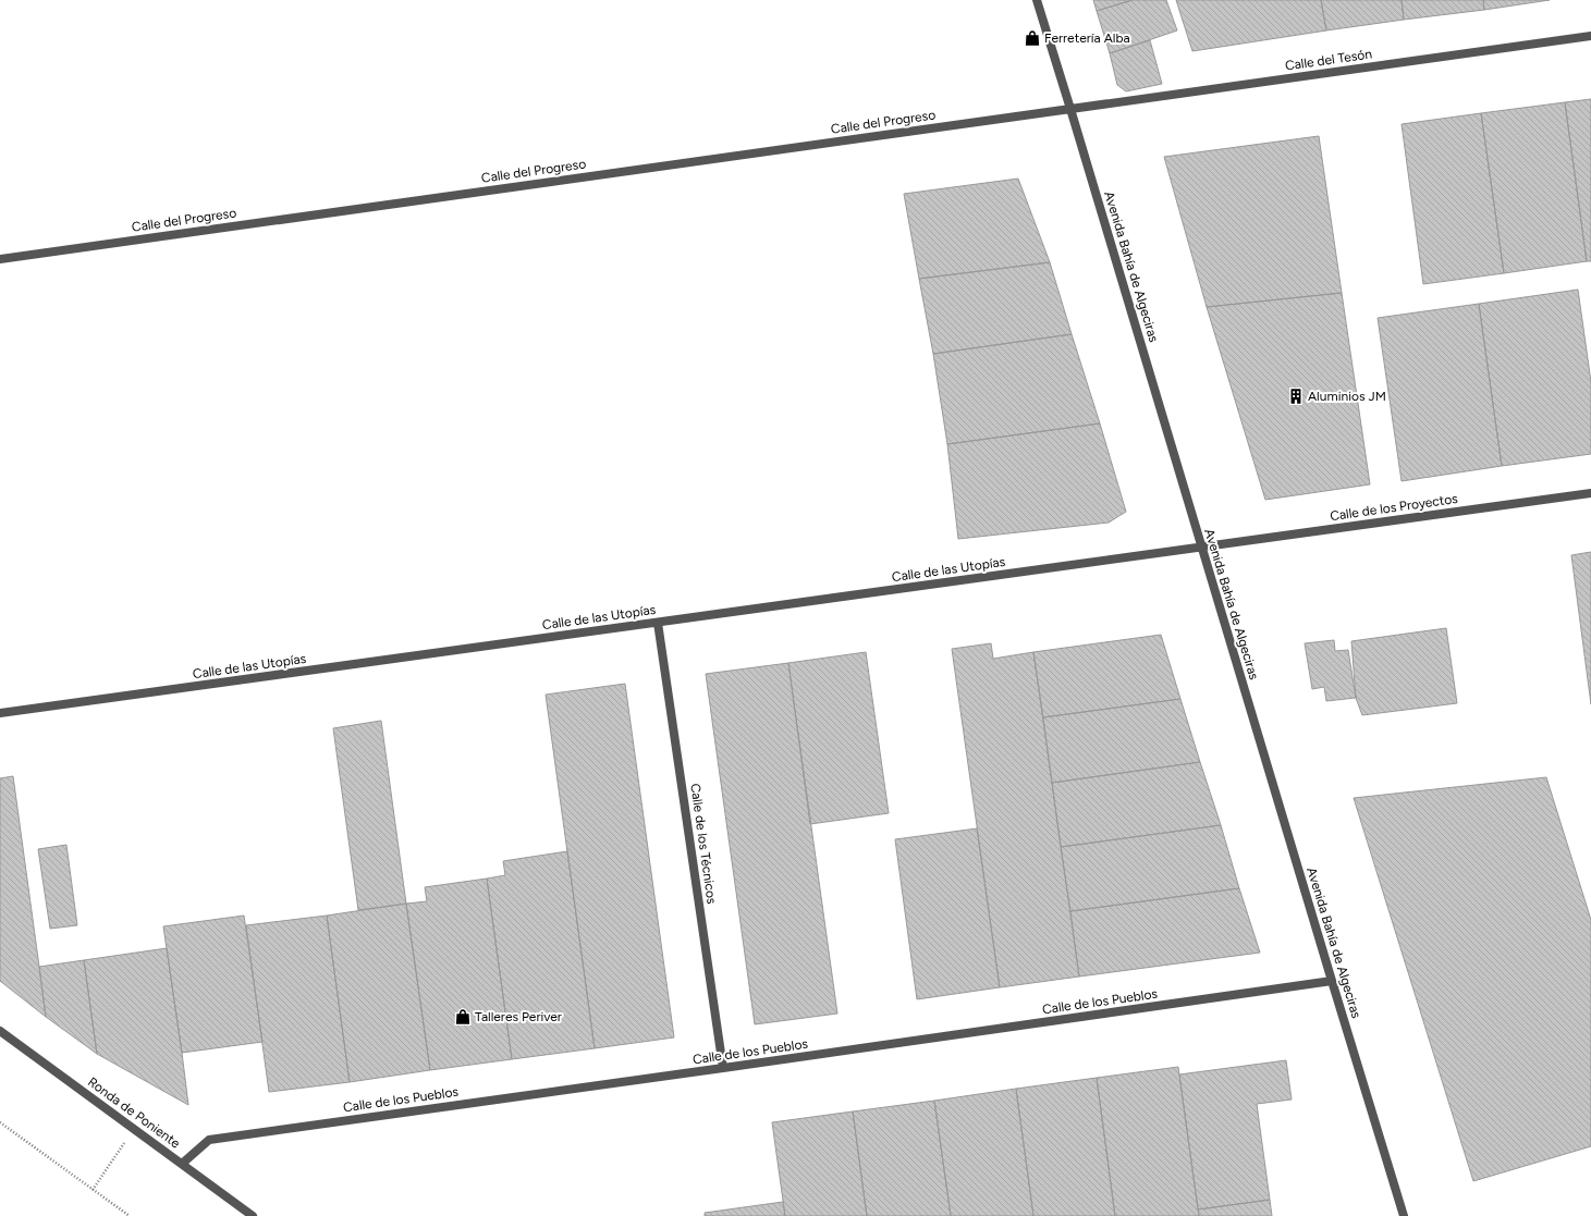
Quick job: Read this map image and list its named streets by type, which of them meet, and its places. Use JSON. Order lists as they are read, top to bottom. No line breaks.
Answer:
{"streets":{"street":["Calle del Tesón","Calle del Progreso","Avenida Bahía de Algeciras","Calle de los Proyectos","Calle de las Utopías","Calle de los Técnicos","Calle de los Pueblos","Ronda de Poniente"]},"crossings":[["Calle del Tesón","Calle del Progreso"],["Calle del Tesón","Avenida Bahía de Algeciras"],["Calle del Progreso","Avenida Bahía de Algeciras"],["Avenida Bahía de Algeciras","Calle de los Proyectos"],["Avenida Bahía de Algeciras","Calle de las Utopías"],["Avenida Bahía de Algeciras","Calle de los Pueblos"],["Calle de los Proyectos","Calle de las Utopías"],["Calle de las Utopías","Calle de los Técnicos"],["Calle de los Técnicos","Calle de los Pueblos"],["Calle de los Pueblos","Ronda de Poniente"]],"places":{"shop":["Ferretería Alba","Talleres Periver"],"building":["Aluminios JM"]}}
